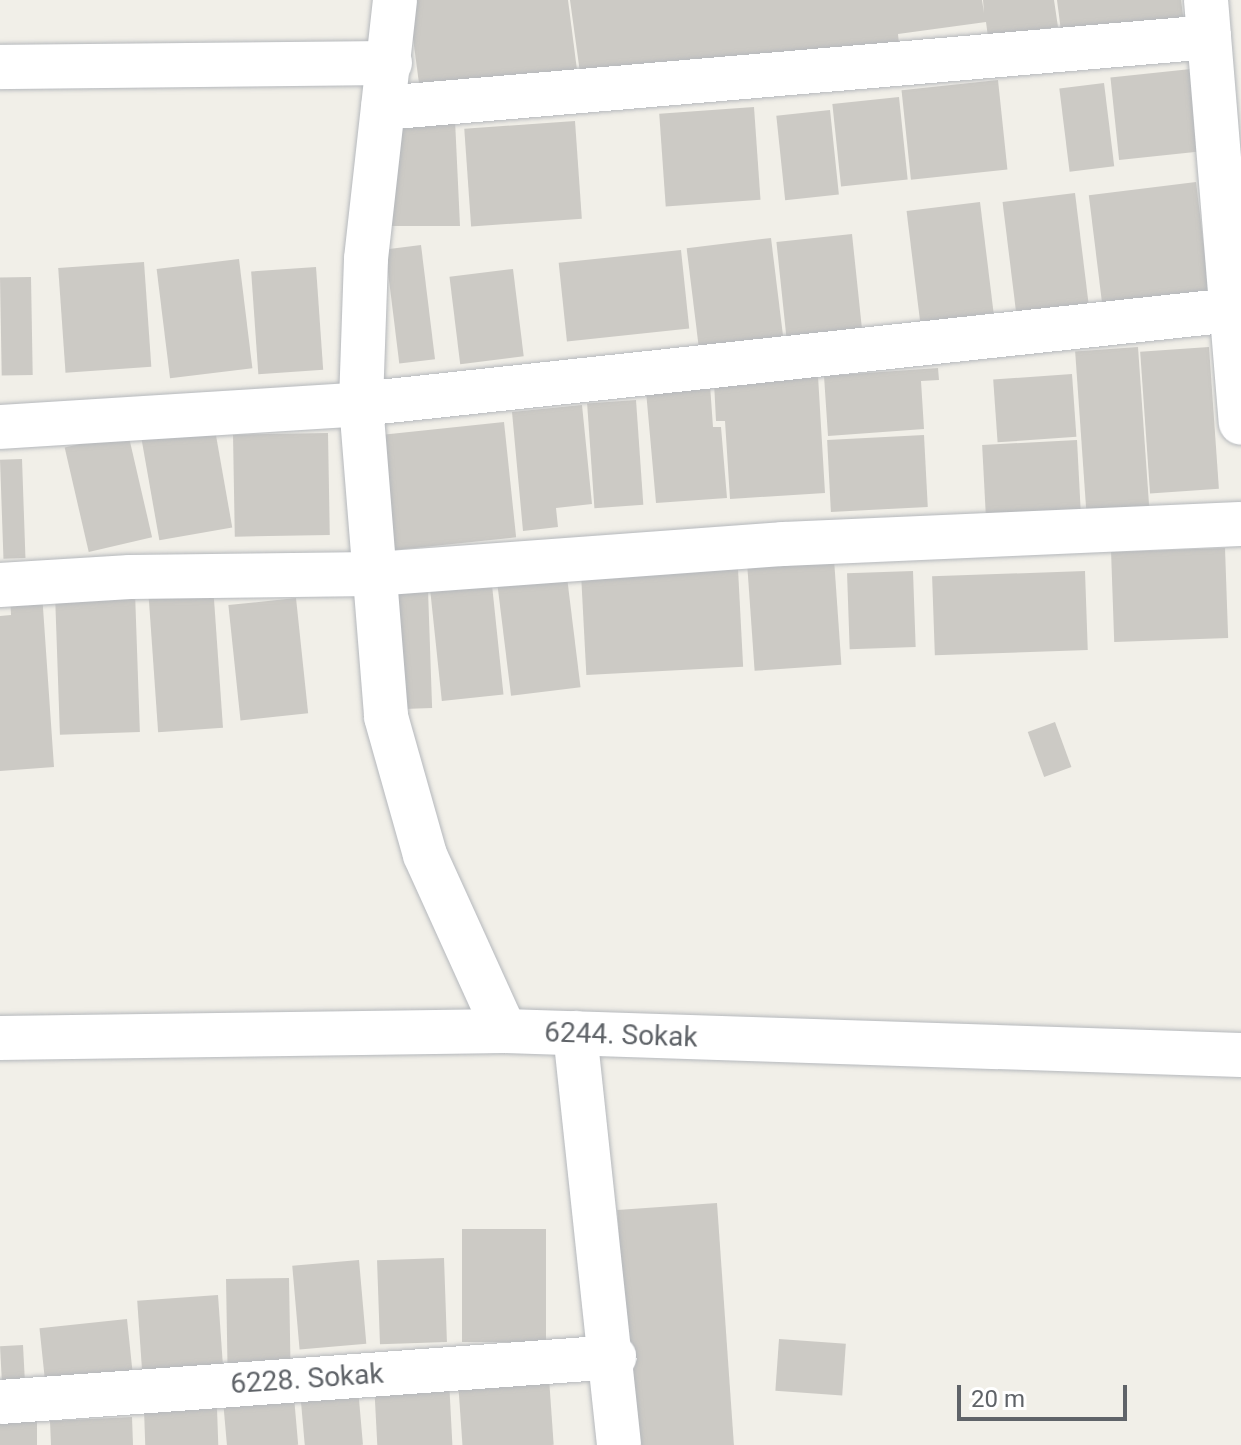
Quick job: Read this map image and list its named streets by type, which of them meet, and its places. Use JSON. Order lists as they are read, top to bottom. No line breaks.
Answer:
{"streets":{"street":["6244. Sokak","6228. Sokak"]},"scale_bar":"20 m"}
